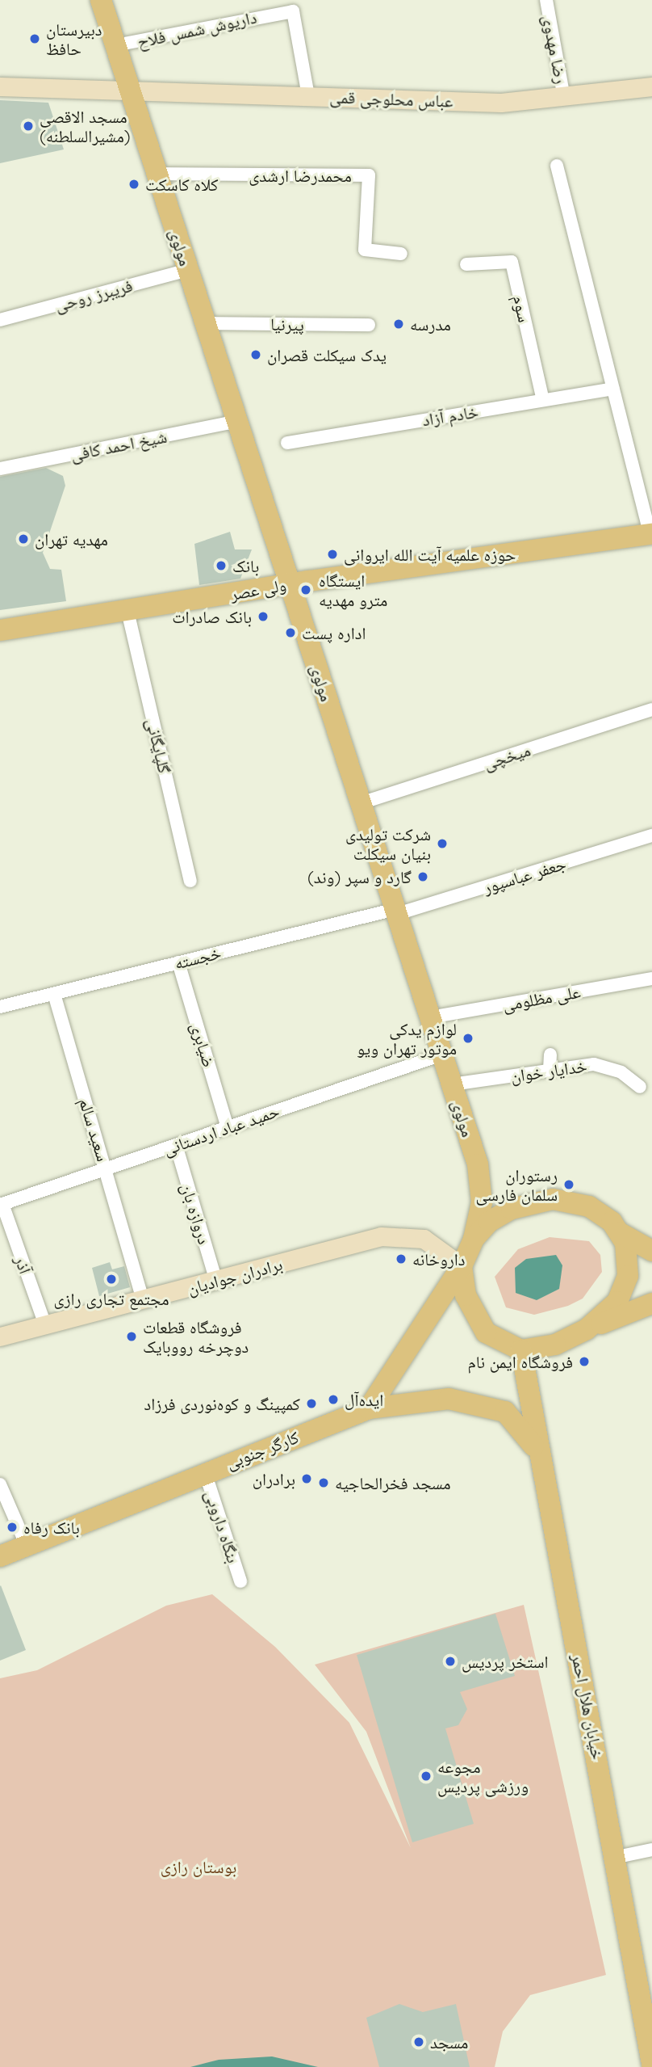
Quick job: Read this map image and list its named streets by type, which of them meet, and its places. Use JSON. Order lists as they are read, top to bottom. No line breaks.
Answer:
{"streets":{"main road":["مولوی","ولی عصر","کارگر جنوبی","خیابان هلال احمر"],"street":["داریوش شمس فلاح","رضا مهدوی","عباس محلوجی قمی","محمدرضا ارشدی","فریبرز روحی","سوم","پیرنیا","خادم آزاد","شیخ احمد کافی","گلپایگانی","میخچی","جعفر عباسپور","خجسته","علی مظلومی","ضیابری","خدایار خوان","سعید سالم","حمید عباد اردستانی","دروازه بان","آذر","برادران جوادیان","بنگاه داروبی"]},"crossings":[["داریوش شمس فلاح","عباس محلوجی قمی"],["داریوش شمس فلاح","مولوی"],["رضا مهدوی","عباس محلوجی قمی"],["عباس محلوجی قمی","مولوی"],["محمدرضا ارشدی","مولوی"],["مولوی","فریبرز روحی"],["مولوی","پیرنیا"],["مولوی","شیخ احمد کافی"],["مولوی","ولی عصر"],["مولوی","میخچی"],["مولوی","جعفر عباسپور"],["مولوی","خجسته"],["مولوی","علی مظلومی"],["مولوی","خدایار خوان"],["مولوی","حمید عباد اردستانی"],["مولوی","برادران جوادیان"],["مولوی","خیابان هلال احمر"],["سوم","خادم آزاد"],["ولی عصر","گلپایگانی"],["جعفر عباسپور","خجسته"],["خجسته","ضیابری"],["خجسته","سعید سالم"],["ضیابری","حمید عباد اردستانی"],["سعید سالم","حمید عباد اردستانی"],["سعید سالم","برادران جوادیان"],["حمید عباد اردستانی","دروازه بان"],["حمید عباد اردستانی","آذر"],["دروازه بان","برادران جوادیان"],["آذر","برادران جوادیان"],["برادران جوادیان","خیابان هلال احمر"],["کارگر جنوبی","بنگاه داروبی"],["کارگر جنوبی","خیابان هلال احمر"]],"parks":["بوستان رازی"],"places":["دبیرستان حافظ","مسجد الاقصی (مشیرالسلطنه)","کلاه کاسکت","مدرسه","یدک سیکلت قصران","مهدیه تهران","حوزه علمیه آیت‌ الله ایروانی","بانک","ایستگاه مترو مهدیه","بانک صادرات","اداره پست","شرکت تولیدی بنیان سیکلت","گارد و سپر (وند)","لوازم یدکی موتور تهران ویو","رستوران سلمان فارسی","داروخانه","مجتمع تجاری رازی","فروشگاه قطعات دوچرخه رووبایک","فروشگاه ایمن نام","ایده‌آل","کمپینگ و کوه‌نوردی فرزاد","برادران","مسجد فخرالحاجیه","بانک رفاه","استخر پردیس","مجوعه ورزشی پردیس","مسجد"]}
